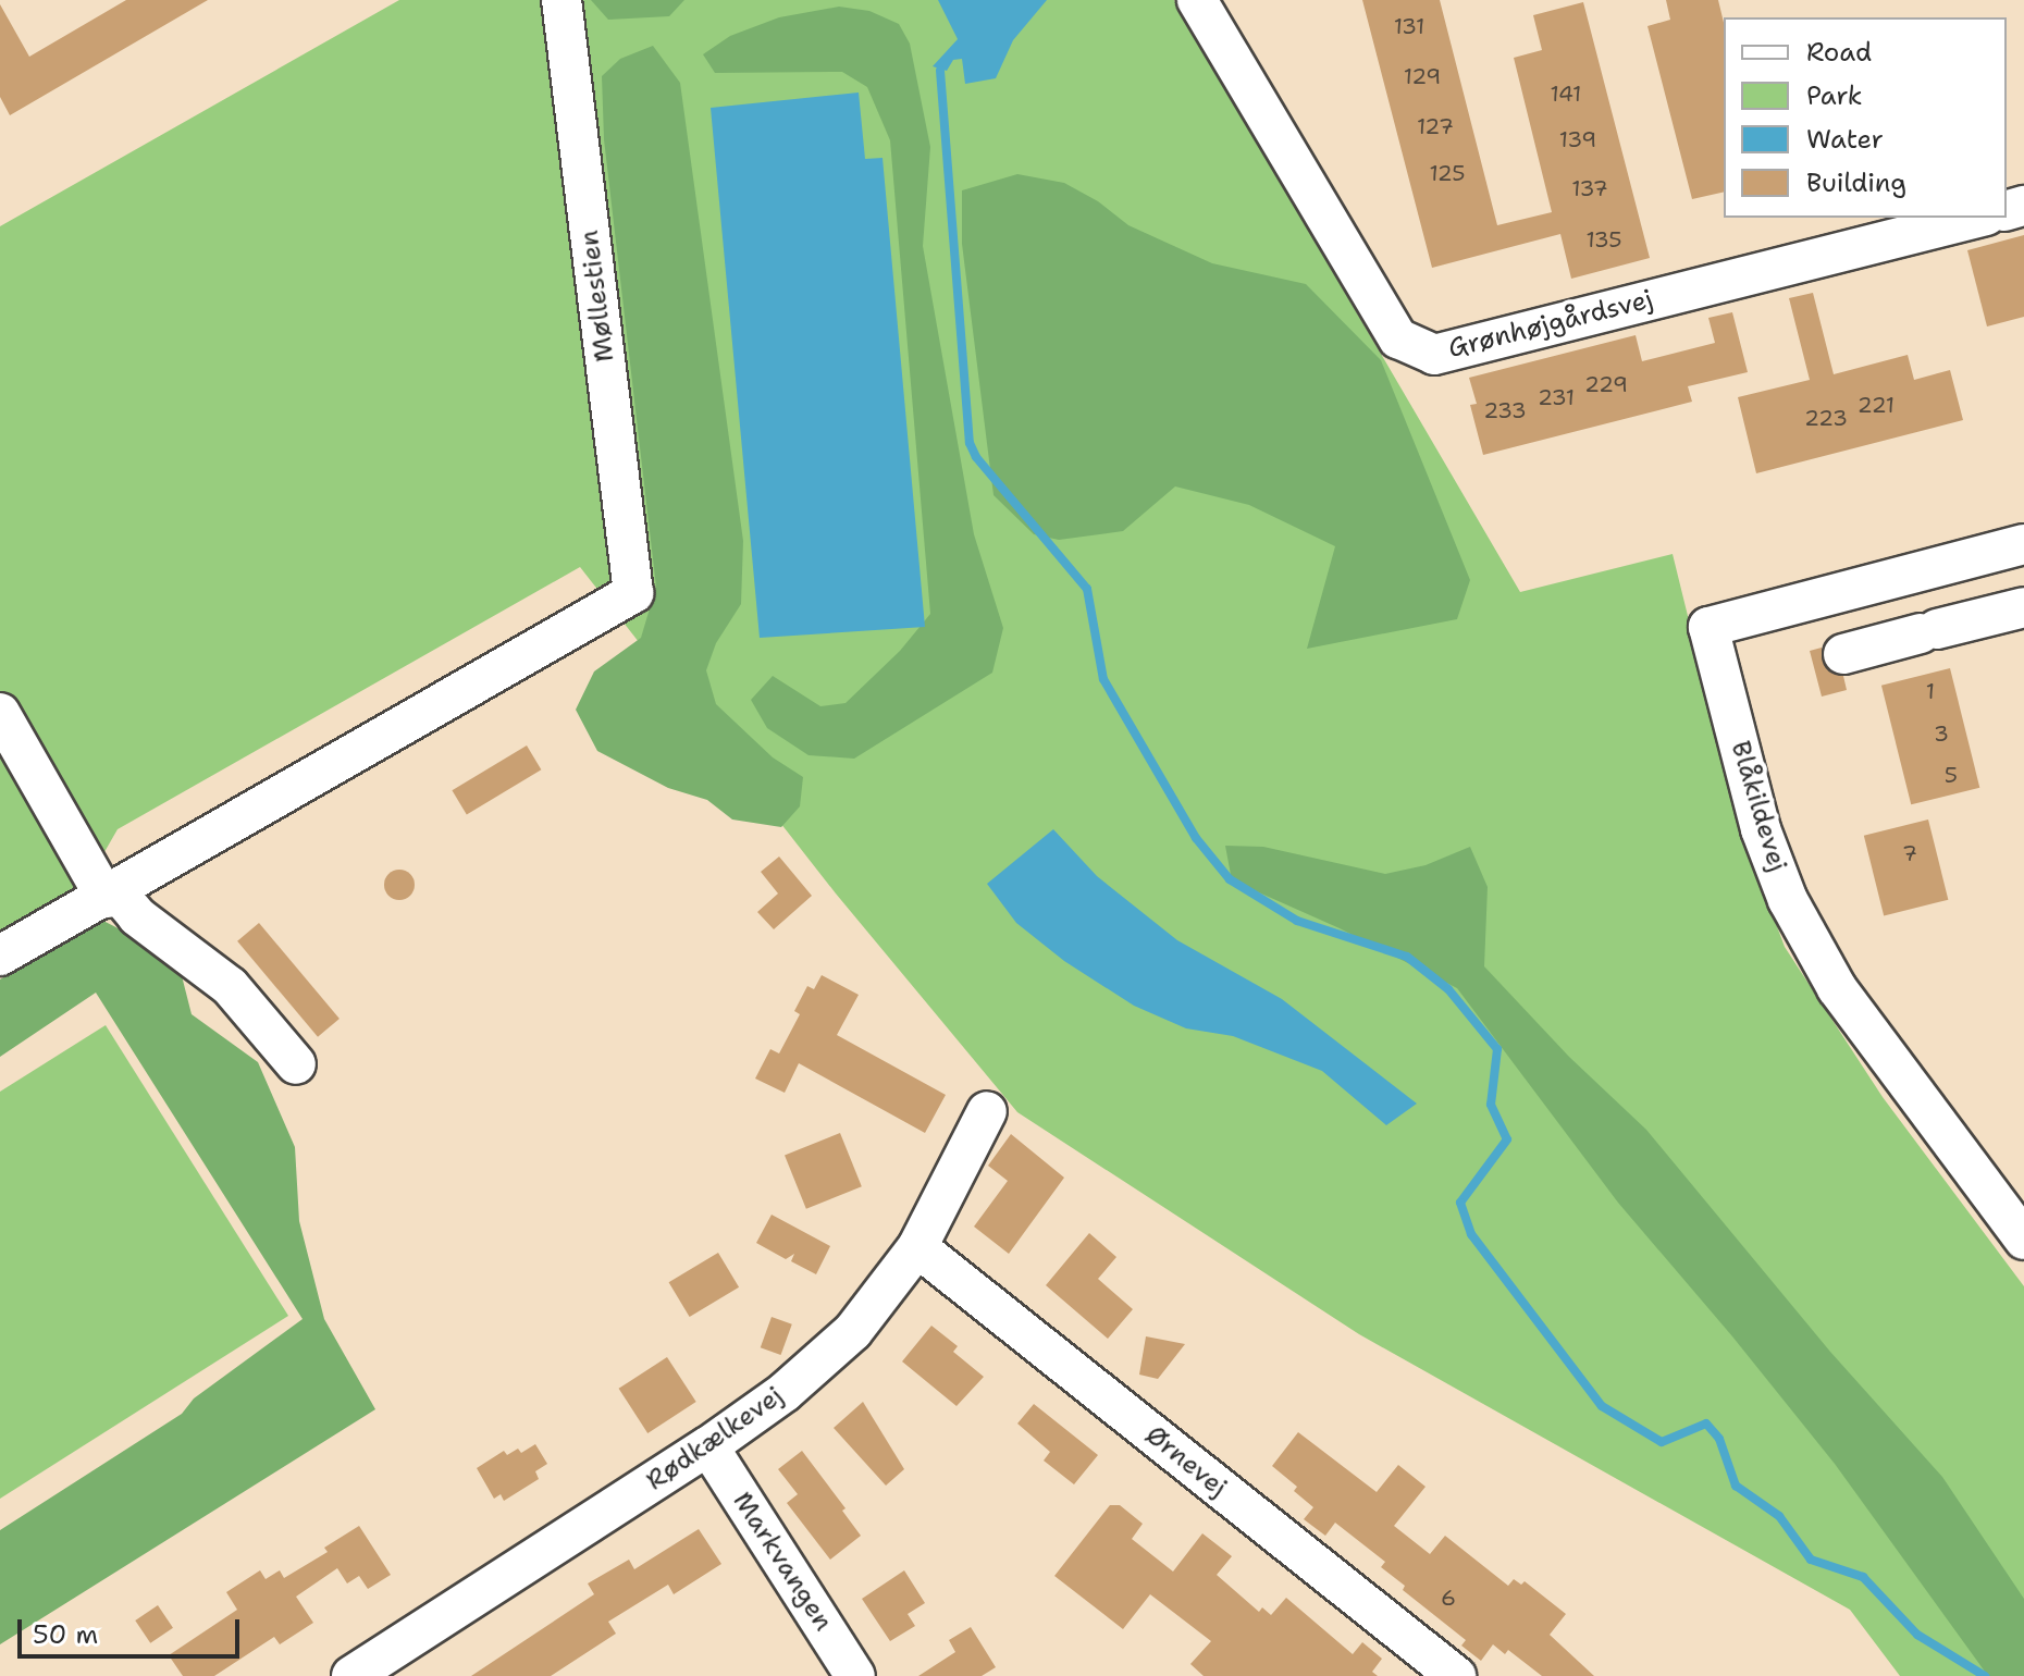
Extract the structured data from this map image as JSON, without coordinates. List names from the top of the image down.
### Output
{
  "streets": {
    "street": [
      "Møllestien",
      "Grønhøjgårdsvej",
      "Blåkildevej",
      "Rødkælkevej",
      "Ørnevej",
      "Markvangen"
    ]
  },
  "crossings": [
    ["Rødkælkevej", "Ørnevej"],
    ["Rødkælkevej", "Markvangen"]
  ],
  "house_numbers": [
    "131",
    "129",
    "141",
    "127",
    "139",
    "125",
    "137",
    "135",
    "229",
    "231",
    "221",
    "233",
    "223",
    "1",
    "3",
    "5",
    "7",
    "6"
  ],
  "legend": [
    "Road",
    "Park",
    "Water",
    "Building"
  ],
  "scale_bar": "50 m"
}
